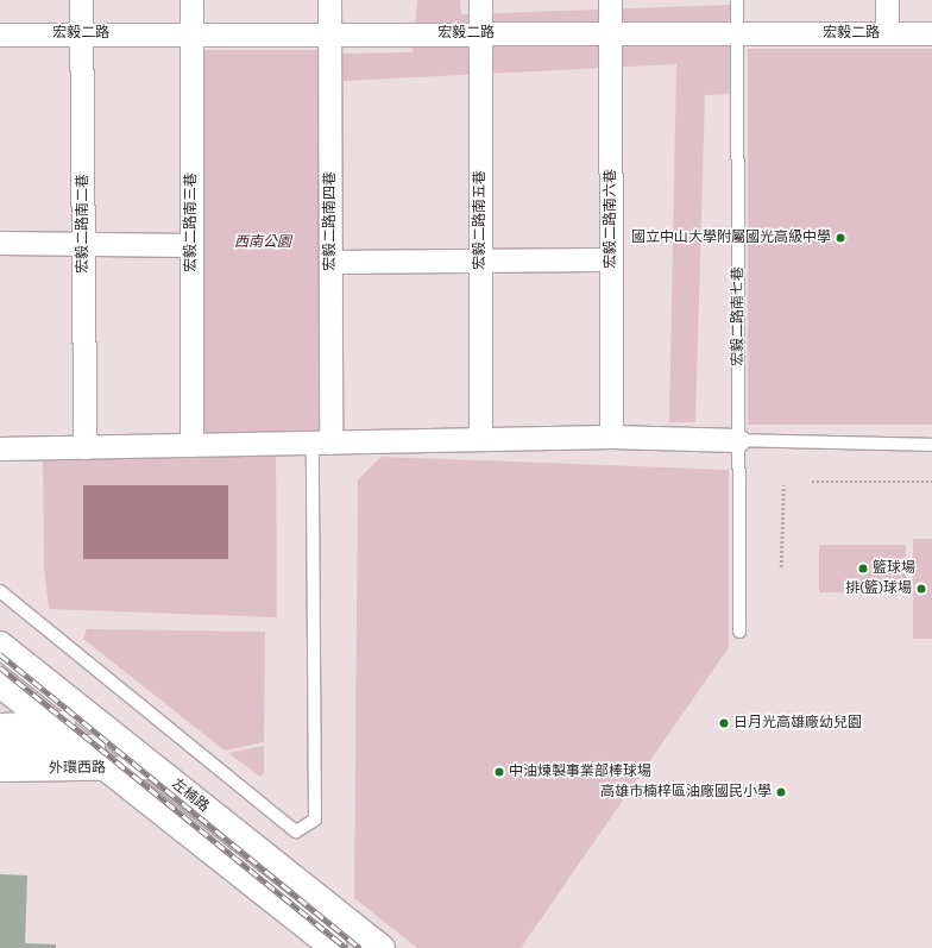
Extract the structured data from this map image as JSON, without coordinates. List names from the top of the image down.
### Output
{
  "streets": {
    "street": [
      "宏毅二路",
      "宏毅二路南六巷",
      "宏毅二路南五巷",
      "宏毅二路南四巷",
      "宏毅二路南三巷",
      "宏毅二路南二巷",
      "外環西路",
      "左楠路"
    ],
    "lane": ["宏毅二路南七巷"]
  },
  "crossings": [
    ["宏毅二路", "宏毅二路南六巷"],
    ["宏毅二路", "宏毅二路南五巷"],
    ["宏毅二路", "宏毅二路南四巷"],
    ["宏毅二路", "宏毅二路南三巷"],
    ["宏毅二路", "宏毅二路南二巷"],
    ["宏毅二路", "宏毅二路南七巷"],
    ["外環西路", "左楠路"]
  ],
  "parks": ["西南公園"],
  "places": [
    "國立中山大學附屬國光高級中學",
    "籃球場",
    "排(籃)球場",
    "日月光高雄廠幼兒園",
    "中油煉製事業部棒球場",
    "高雄市楠梓區油廠國民小學"
  ]
}
